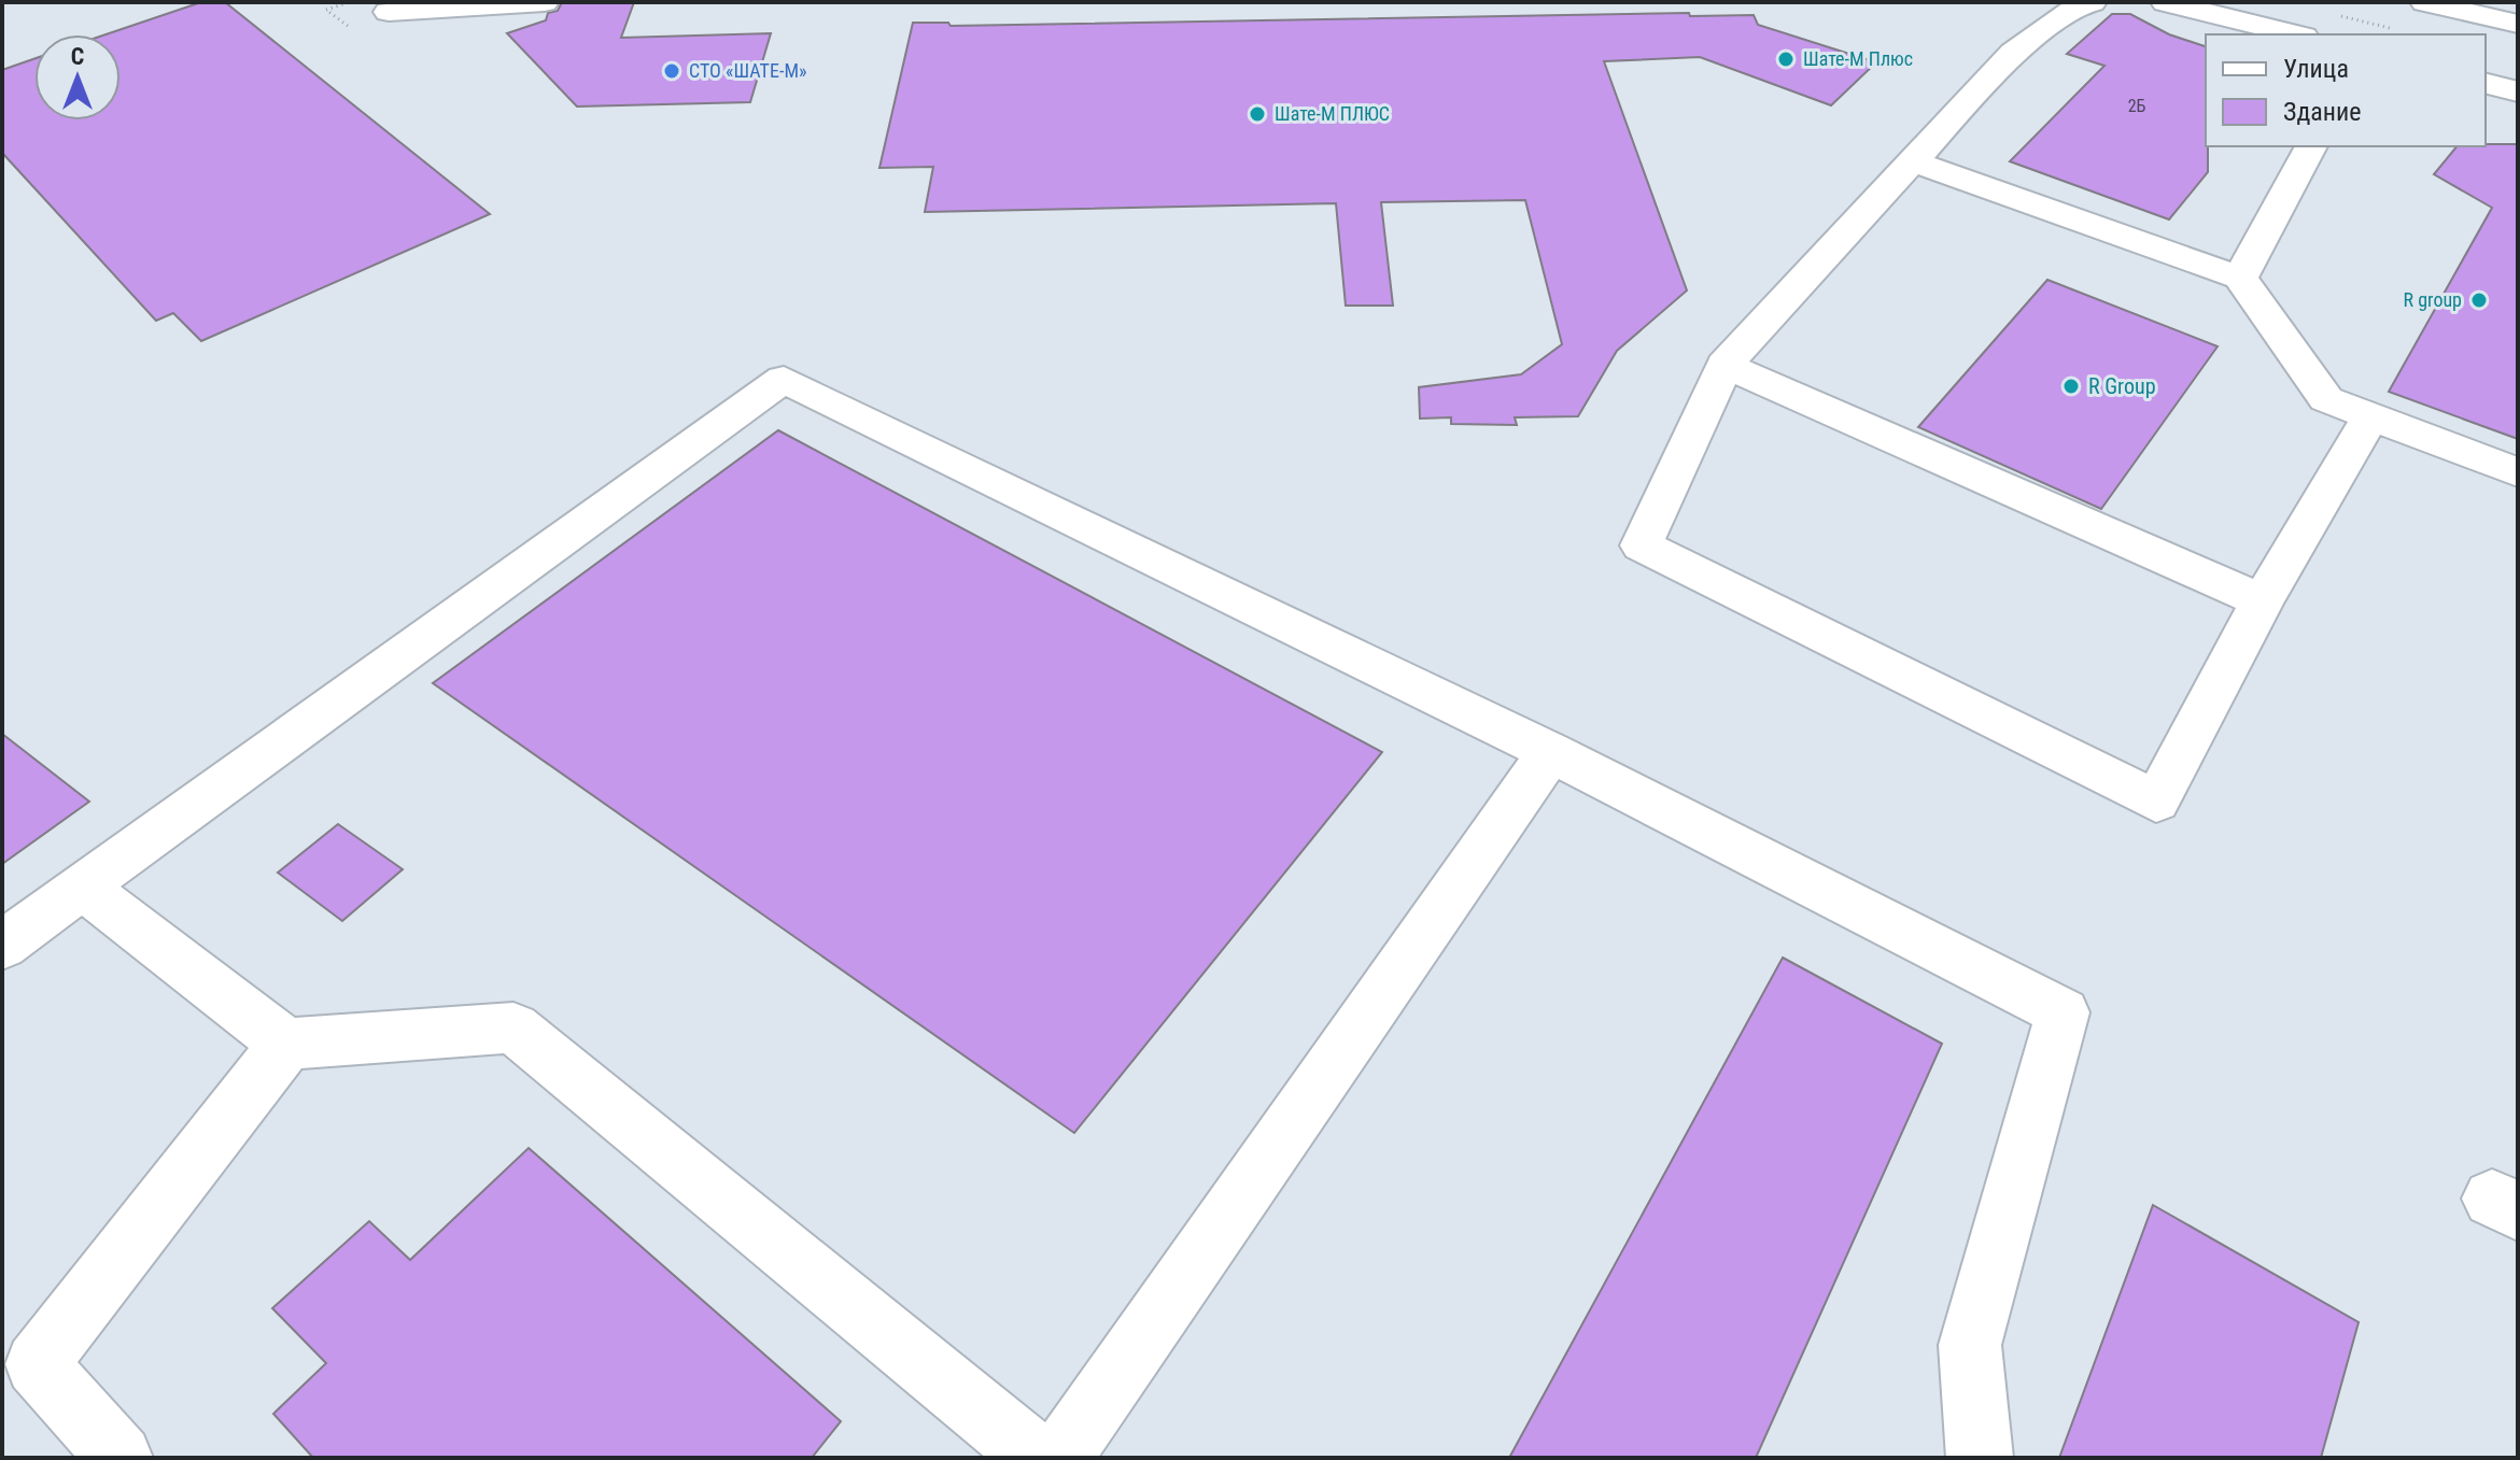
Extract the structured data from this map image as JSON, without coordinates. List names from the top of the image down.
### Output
{
  "places": [
    "Шате-М Плюс",
    "СТО «ШАТЕ-М»",
    "Шате-М ПЛЮС",
    "R group",
    "R Group"
  ],
  "house_numbers": ["2Б"],
  "legend": ["Улица", "Здание"],
  "north": "top"
}
